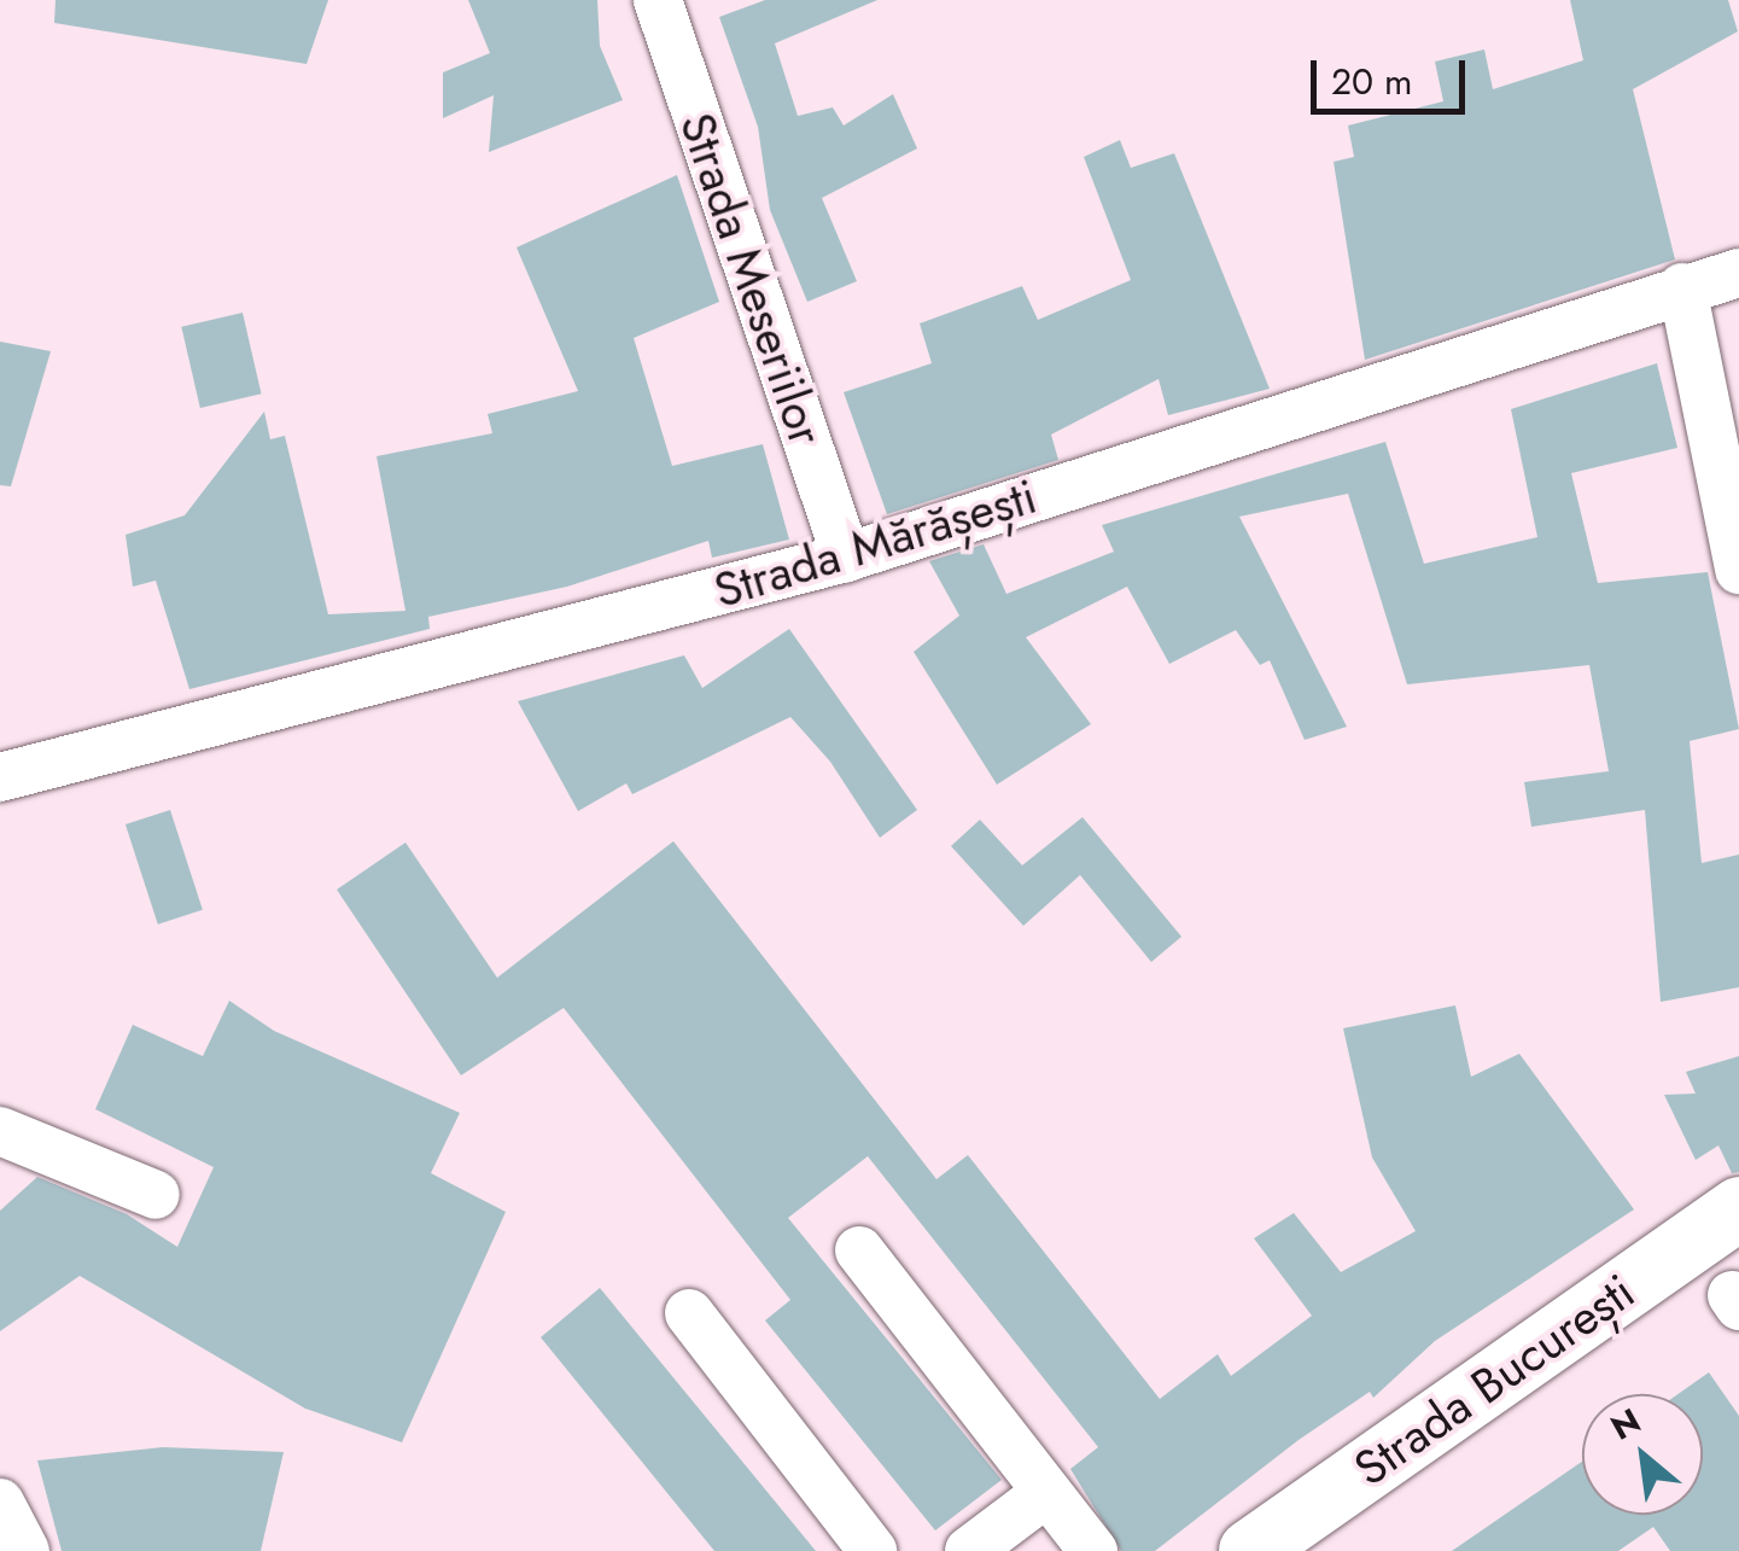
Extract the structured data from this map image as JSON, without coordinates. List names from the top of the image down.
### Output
{
  "streets": {
    "main road": ["Strada București"],
    "street": ["Strada Meseriilor", "Strada Mărășești"]
  },
  "crossings": [
    ["Strada Meseriilor", "Strada Mărășești"]
  ],
  "scale_bar": "20 m",
  "north": "top left"
}
